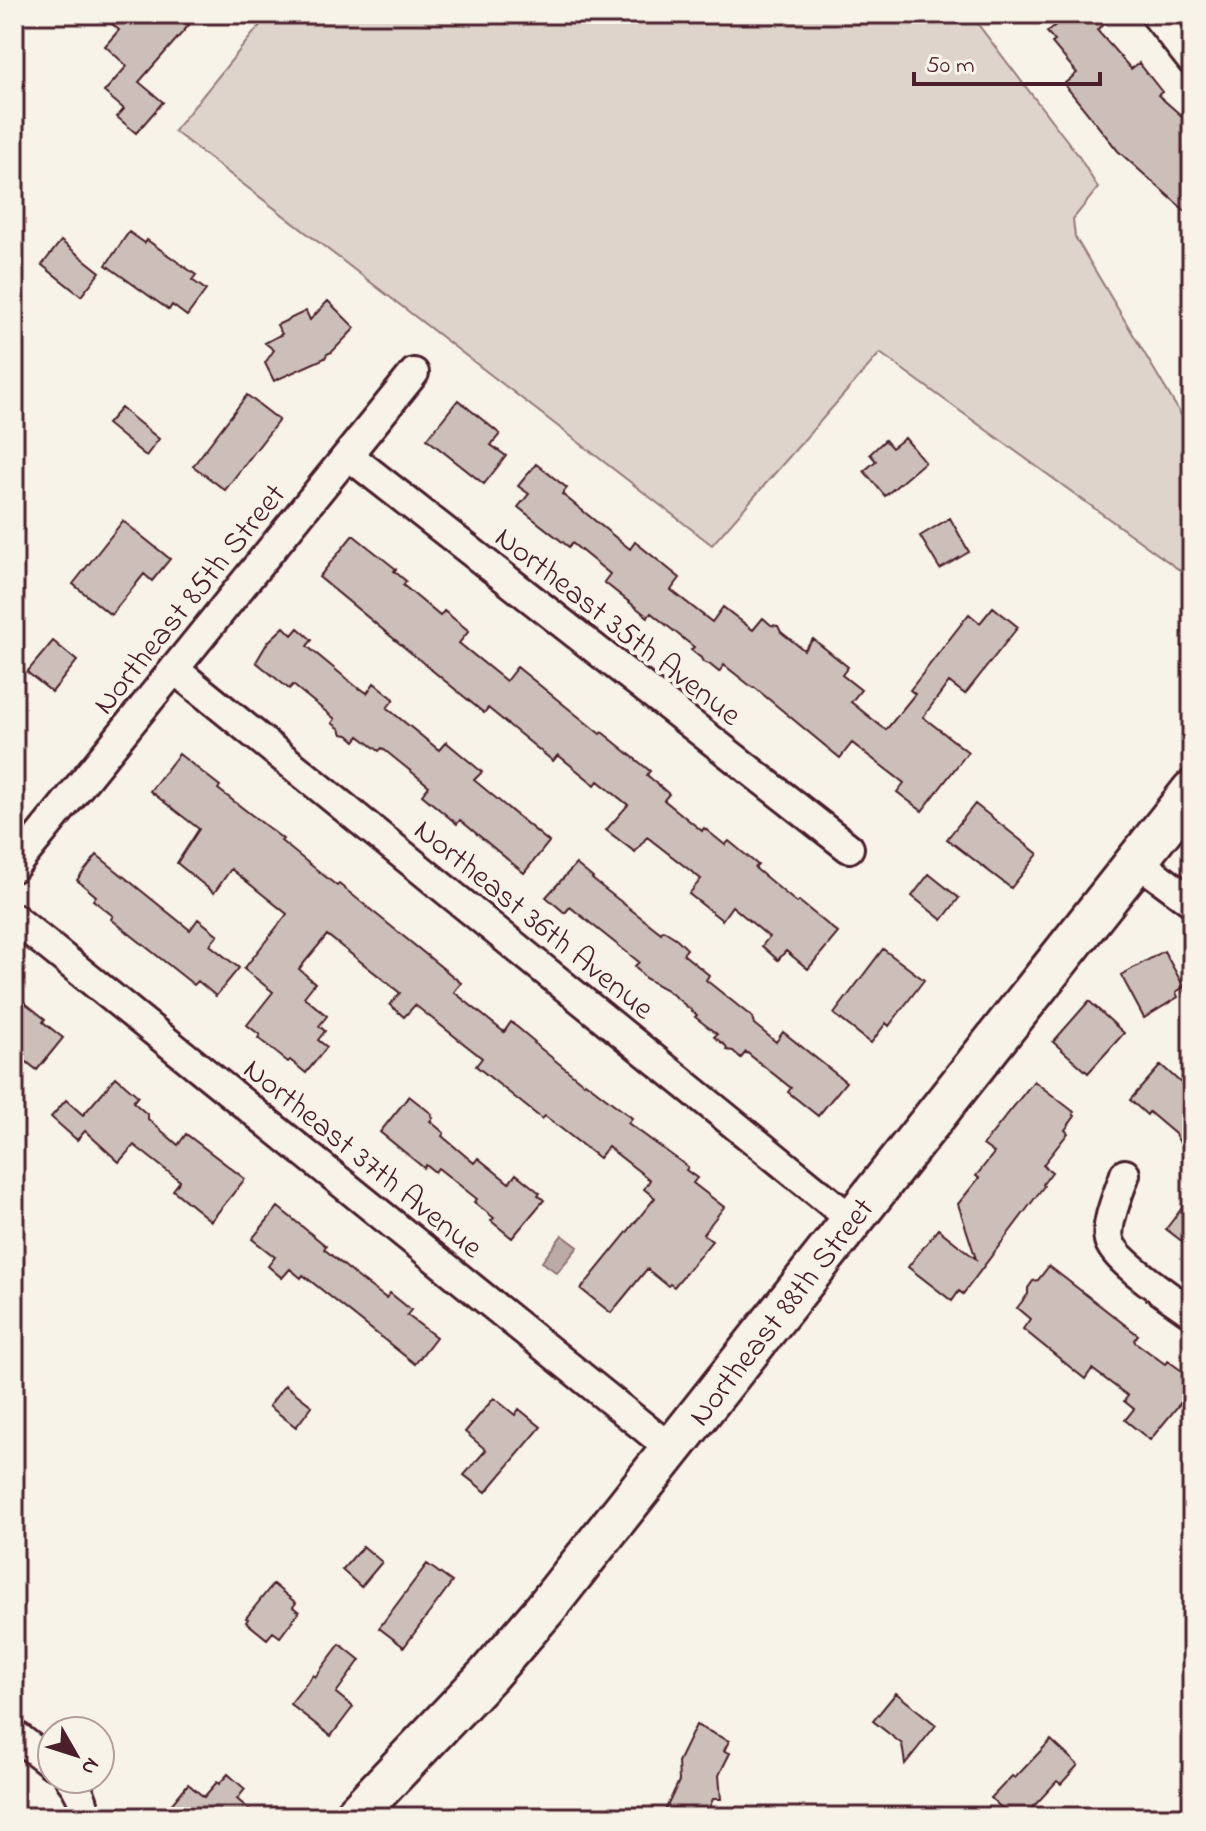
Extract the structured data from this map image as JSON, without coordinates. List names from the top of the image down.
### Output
{
  "streets": {
    "street": [
      "Northeast 85th Street",
      "Northeast 35th Avenue",
      "Northeast 36th Avenue",
      "Northeast 37th Avenue",
      "Northeast 88th Street"
    ]
  },
  "crossings": [
    ["Northeast 85th Street", "Northeast 35th Avenue"],
    ["Northeast 85th Street", "Northeast 36th Avenue"],
    ["Northeast 36th Avenue", "Northeast 88th Street"],
    ["Northeast 37th Avenue", "Northeast 88th Street"]
  ],
  "scale_bar": "50 m",
  "north": "bottom right"
}
